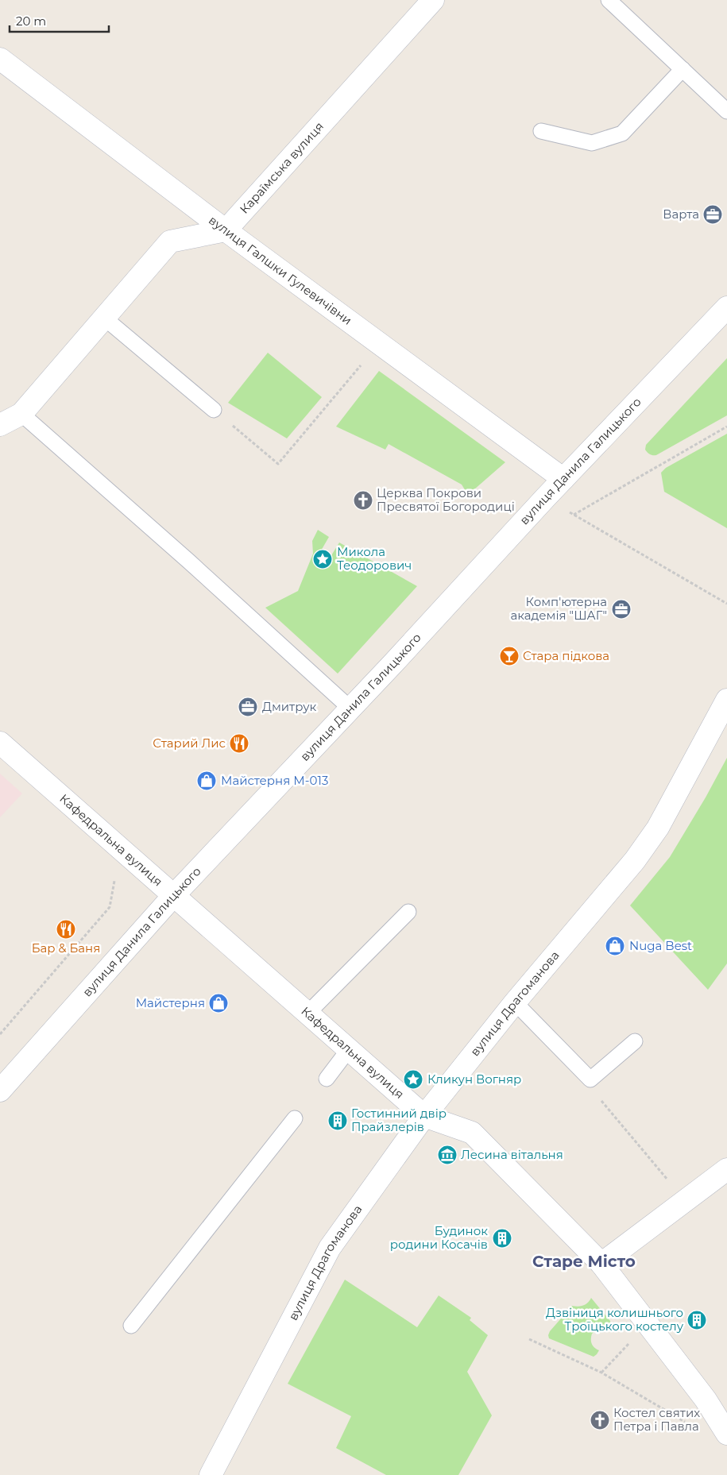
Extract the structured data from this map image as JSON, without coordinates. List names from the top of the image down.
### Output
{
  "streets": {
    "street": [
      "Караїмська вулиця",
      "вулиця Галшки Гулевичівни",
      "вулиця Данила Галицького",
      "Кафедральна вулиця",
      "вулиця Драгоманова"
    ]
  },
  "crossings": [
    ["Караїмська вулиця", "вулиця Галшки Гулевичівни"],
    ["вулиця Галшки Гулевичівни", "вулиця Данила Галицького"],
    ["вулиця Данила Галицького", "Кафедральна вулиця"],
    ["Кафедральна вулиця", "вулиця Драгоманова"]
  ],
  "districts": ["Старе Місто"],
  "places": {
    "office": ["Варта", "Комп'ютерна академія \"ШАГ\"", "Дмитрук"],
    "church": ["Церква Покрови Пресвятої Богородиці", "Костел святих Петра і Павла"],
    "place": ["Микола Теодорович", "Кликун Вогняр"],
    "bar": ["Стара підкова"],
    "restaurant": ["Старий Лис", "Бар & Баня"],
    "shop": ["Майстерня М-013", "Nuga Best", "Майстерня"],
    "building": ["Гостинний двір Прайзлерів", "Будинок родини Косачів", "Дзвіниця колишнього Троїцького костелу"],
    "museum": ["Лесина вітальня"]
  },
  "scale_bar": "20 m"
}
